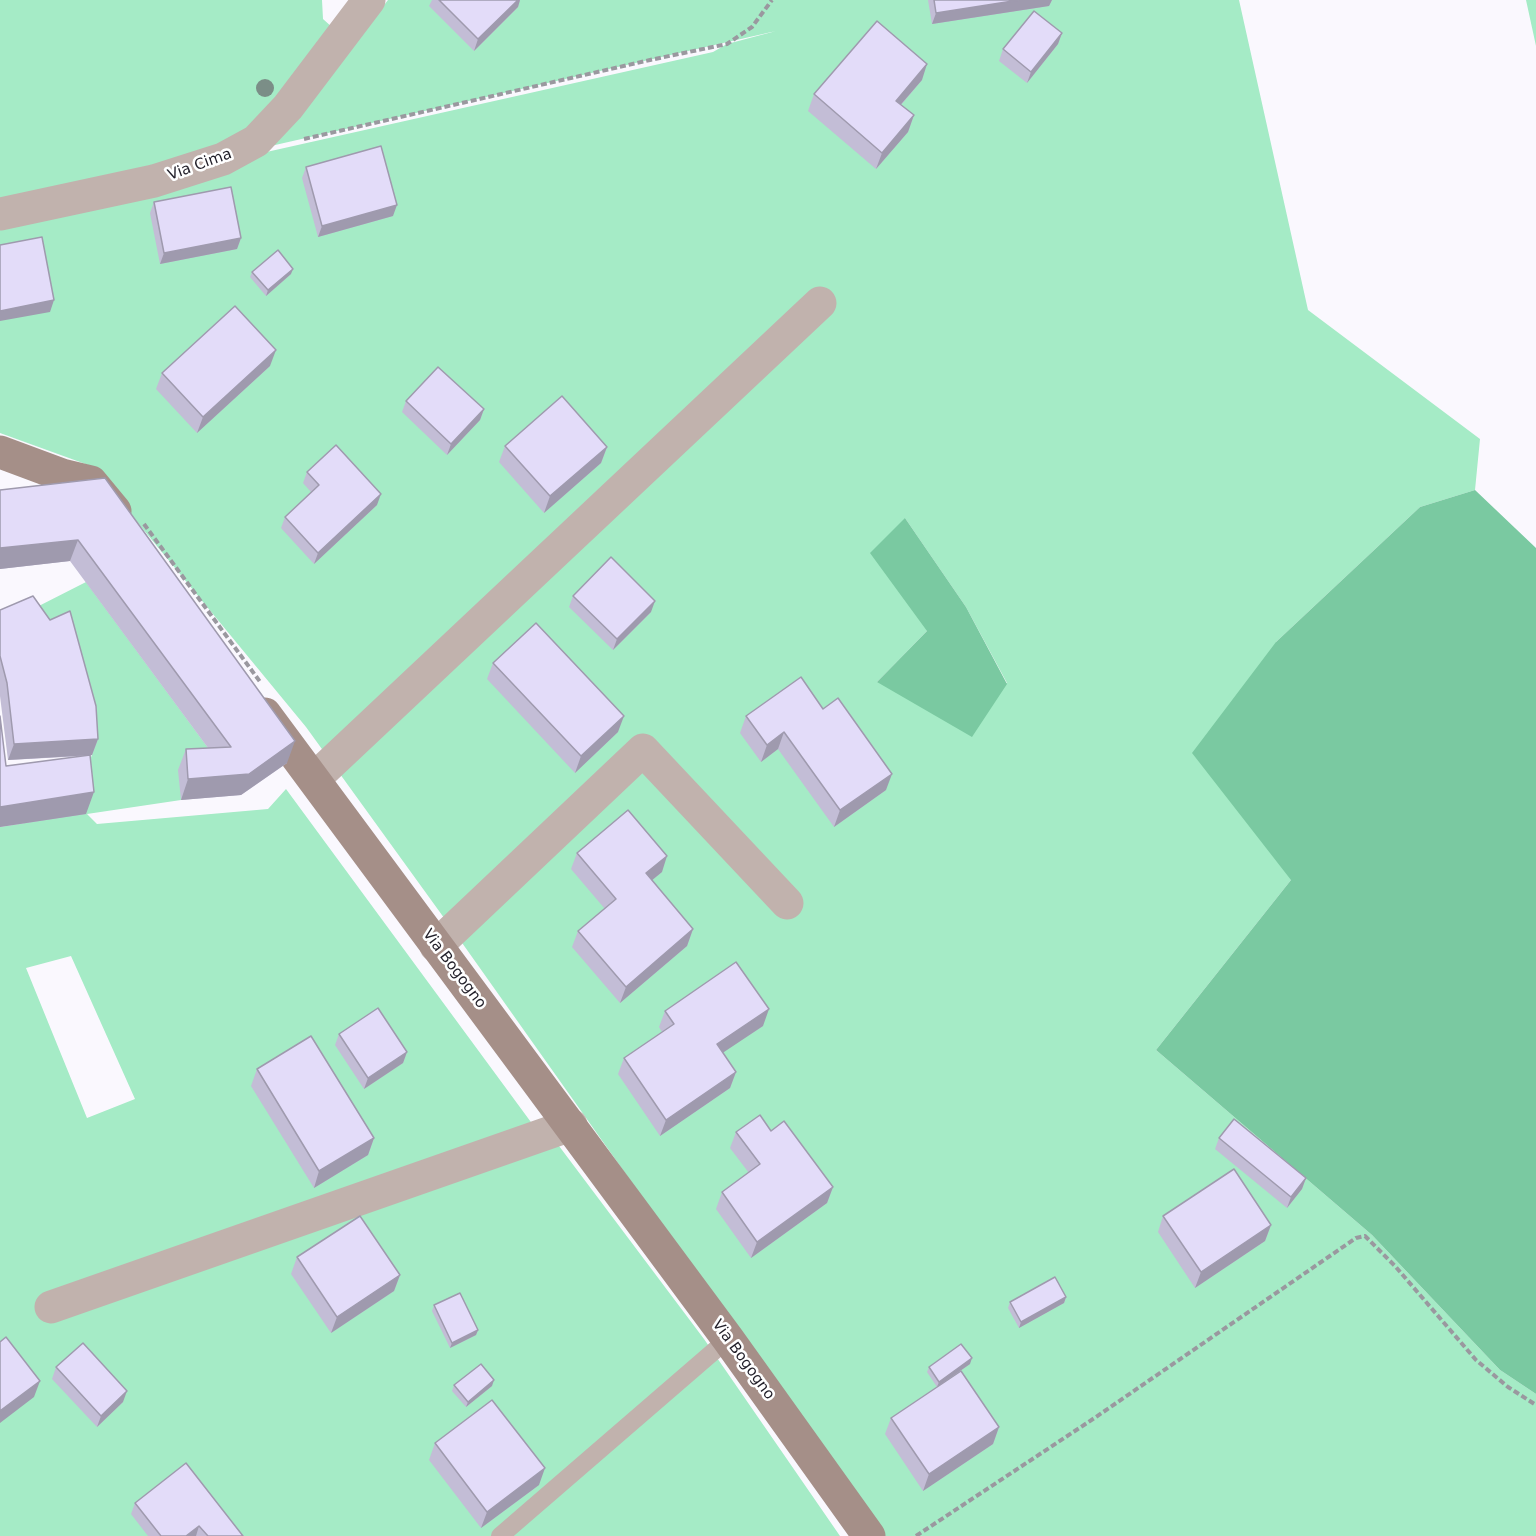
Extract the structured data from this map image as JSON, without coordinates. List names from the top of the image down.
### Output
{
  "streets": {
    "main road": ["Via Bogogno"],
    "street": ["Via Cima"]
  }
}
